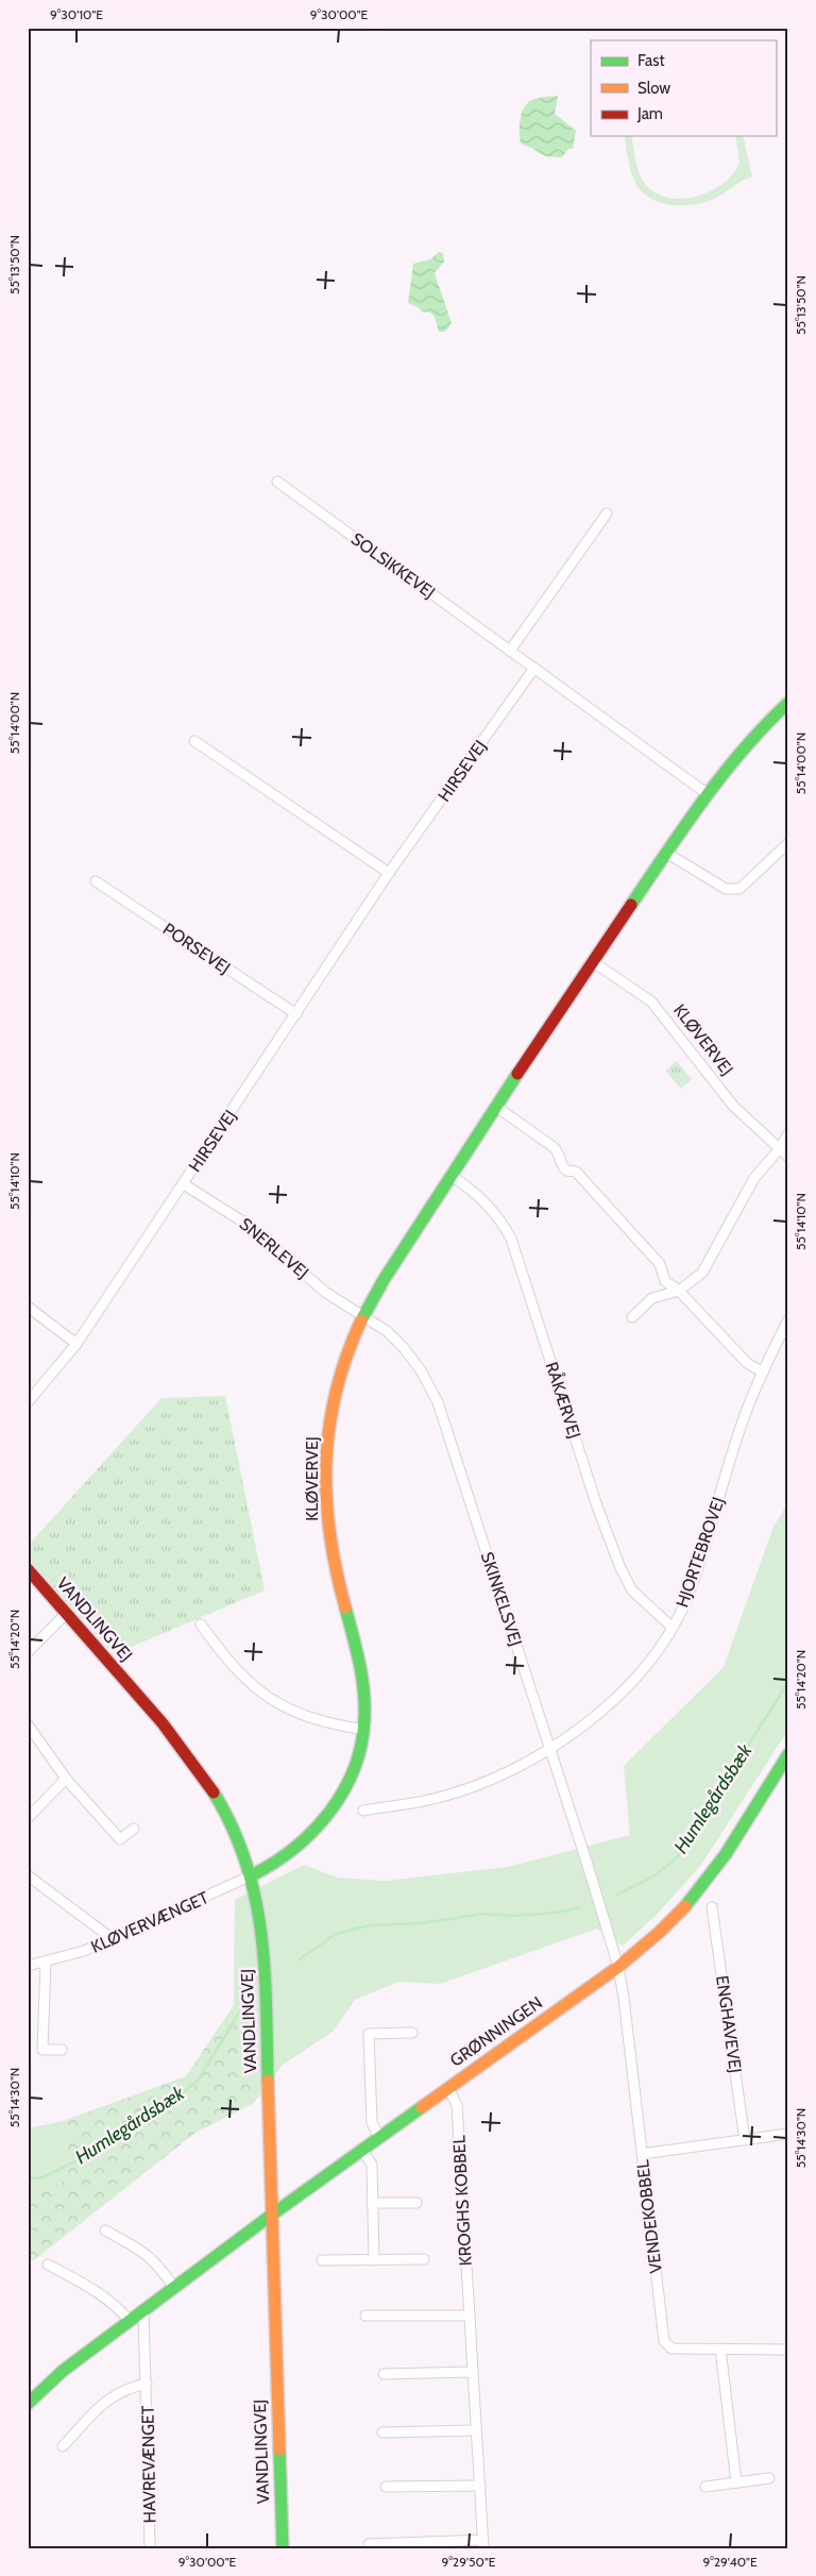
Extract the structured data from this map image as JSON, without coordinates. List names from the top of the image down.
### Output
{
  "streets": {
    "street": [
      "SOLSIKKEVEJ",
      "HIRSEVEJ",
      "PORSEVEJ",
      "KLØVERVEJ",
      "SNERLEVEJ",
      "RÅKÆRVEJ",
      "HJORTEBROVEJ",
      "SKINKELSVEJ",
      "VANDLINGVEJ",
      "KLØVERVÆNGET",
      "ENGHAVEVEJ",
      "GRØNNINGEN",
      "KROGHS KOBBEL",
      "VENDEKOBBEL",
      "HAVREVÆNGET"
    ]
  },
  "crossings": [
    ["SOLSIKKEVEJ", "HIRSEVEJ"],
    ["SOLSIKKEVEJ", "KLØVERVEJ"],
    ["HIRSEVEJ", "PORSEVEJ"],
    ["HIRSEVEJ", "SNERLEVEJ"],
    ["KLØVERVEJ", "SNERLEVEJ"],
    ["KLØVERVEJ", "RÅKÆRVEJ"],
    ["KLØVERVEJ", "SKINKELSVEJ"],
    ["KLØVERVEJ", "VANDLINGVEJ"],
    ["KLØVERVEJ", "KLØVERVÆNGET"],
    ["SNERLEVEJ", "SKINKELSVEJ"],
    ["RÅKÆRVEJ", "HJORTEBROVEJ"],
    ["HJORTEBROVEJ", "SKINKELSVEJ"],
    ["SKINKELSVEJ", "GRØNNINGEN"],
    ["SKINKELSVEJ", "VENDEKOBBEL"],
    ["VANDLINGVEJ", "KLØVERVÆNGET"],
    ["VANDLINGVEJ", "GRØNNINGEN"],
    ["GRØNNINGEN", "KROGHS KOBBEL"],
    ["GRØNNINGEN", "VENDEKOBBEL"],
    ["GRØNNINGEN", "HAVREVÆNGET"]
  ],
  "water": ["Humlegårdsbæk"],
  "legend": ["Fast", "Slow", "Jam"],
  "coordinates": [
    "9°30'10\"E",
    "9°30'00\"E",
    "55°13'50\"N",
    "55°14'00\"N",
    "55°14'10\"N",
    "55°14'20\"N",
    "55°14'30\"N",
    "9°29'50\"E",
    "9°29'40\"E"
  ]
}
